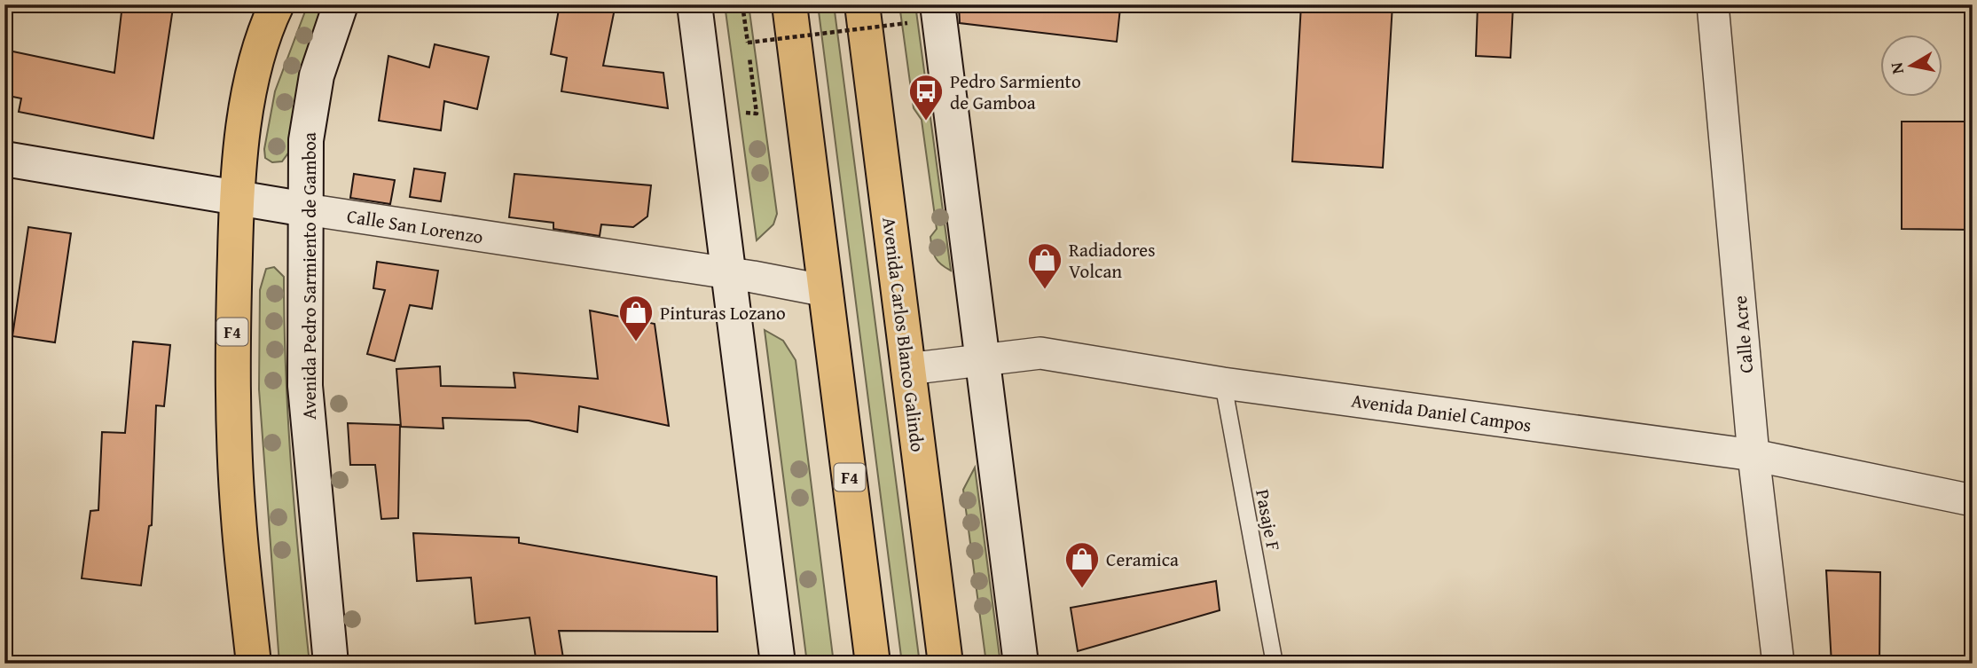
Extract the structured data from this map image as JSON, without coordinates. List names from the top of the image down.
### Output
{
  "streets": {
    "highway": ["F4", "Avenida Carlos Blanco Galindo"],
    "street": [
      "Calle San Lorenzo",
      "Avenida Pedro Sarmiento de Gamboa",
      "Calle Acre",
      "Avenida Daniel Campos"
    ],
    "lane": ["Pasaje F"]
  },
  "crossings": [
    ["Calle San Lorenzo", "Avenida Pedro Sarmiento de Gamboa"],
    ["Calle San Lorenzo", "F4"],
    ["Avenida Carlos Blanco Galindo", "Avenida Daniel Campos"],
    ["Calle Acre", "Avenida Daniel Campos"],
    ["Avenida Daniel Campos", "Pasaje F"]
  ],
  "places": {
    "bus stop": ["Pedro Sarmiento de Gamboa"],
    "shop": ["Radiadores Volcan", "Pinturas Lozano", "Ceramica"]
  },
  "north": "left"
}
